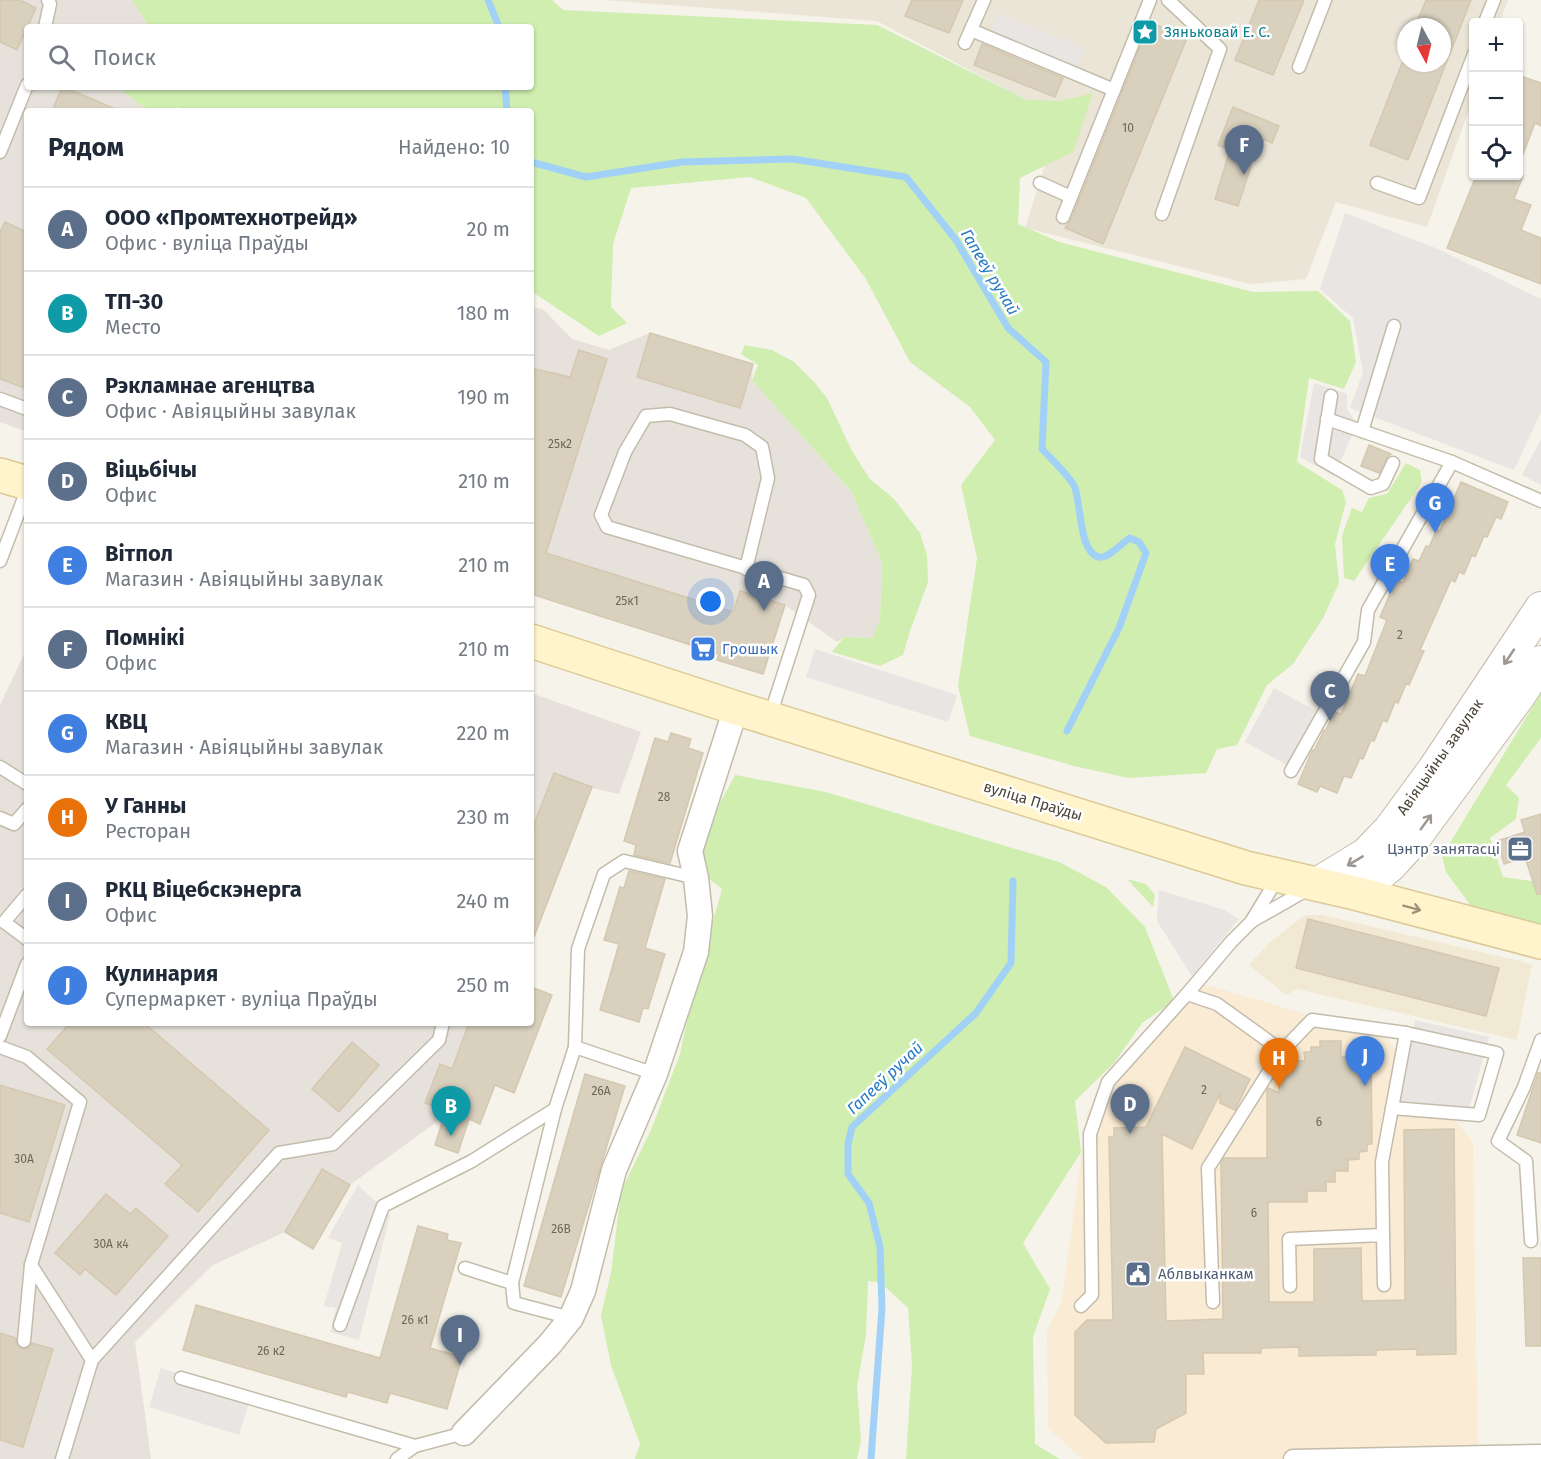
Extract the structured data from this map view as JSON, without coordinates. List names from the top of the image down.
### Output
{
  "streets": {
    "main road": ["вуліца Праўды"],
    "street": ["Авіяцыйны завулак"]
  },
  "crossings": [
    ["Авіяцыйны завулак", "вуліца Праўды"]
  ],
  "water": ["Гапееў ручай"],
  "places": {
    "place": ["Зяньковай Е. С."],
    "supermarket": ["Грошык"],
    "office": ["Цэнтр занятасці"],
    "public building": ["Аблвыканкам"]
  },
  "house_numbers": [
    "10",
    "25к2",
    "25к1",
    "2",
    "28",
    "2",
    "26А",
    "6",
    "30А",
    "6",
    "26В",
    "30А к4",
    "26 к1",
    "26 к2"
  ],
  "north": "bottom",
  "page": {
    "map_buttons": ["+", "−"],
    "search": "Поиск",
    "heading": ["Рядом", "Найдено: 10"],
    "pins": [
      "F",
      "G",
      "E",
      "A",
      "C",
      "J",
      "H",
      "D",
      "B",
      "I"
    ],
    "list": [
      {
        "mark": "A",
        "name": "ООО «Промтехнотрейд»",
        "note": "Офис · вуліца Праўды",
        "value": "20 m"
      },
      {
        "mark": "B",
        "name": "ТП-30",
        "note": "Место",
        "value": "180 m"
      },
      {
        "mark": "C",
        "name": "Рэкламнае агенцтва",
        "note": "Офис · Авіяцыйны завулак",
        "value": "190 m"
      },
      {
        "mark": "D",
        "name": "Віцьбічы",
        "note": "Офис",
        "value": "210 m"
      },
      {
        "mark": "E",
        "name": "Вітпол",
        "note": "Магазин · Авіяцыйны завулак",
        "value": "210 m"
      },
      {
        "mark": "F",
        "name": "Помнікі",
        "note": "Офис",
        "value": "210 m"
      },
      {
        "mark": "G",
        "name": "КВЦ",
        "note": "Магазин · Авіяцыйны завулак",
        "value": "220 m"
      },
      {
        "mark": "H",
        "name": "У Ганны",
        "note": "Ресторан",
        "value": "230 m"
      },
      {
        "mark": "I",
        "name": "РКЦ Віцебскэнерга",
        "note": "Офис",
        "value": "240 m"
      },
      {
        "mark": "J",
        "name": "Кулинария",
        "note": "Супермаркет · вуліца Праўды",
        "value": "250 m"
      }
    ]
  }
}
